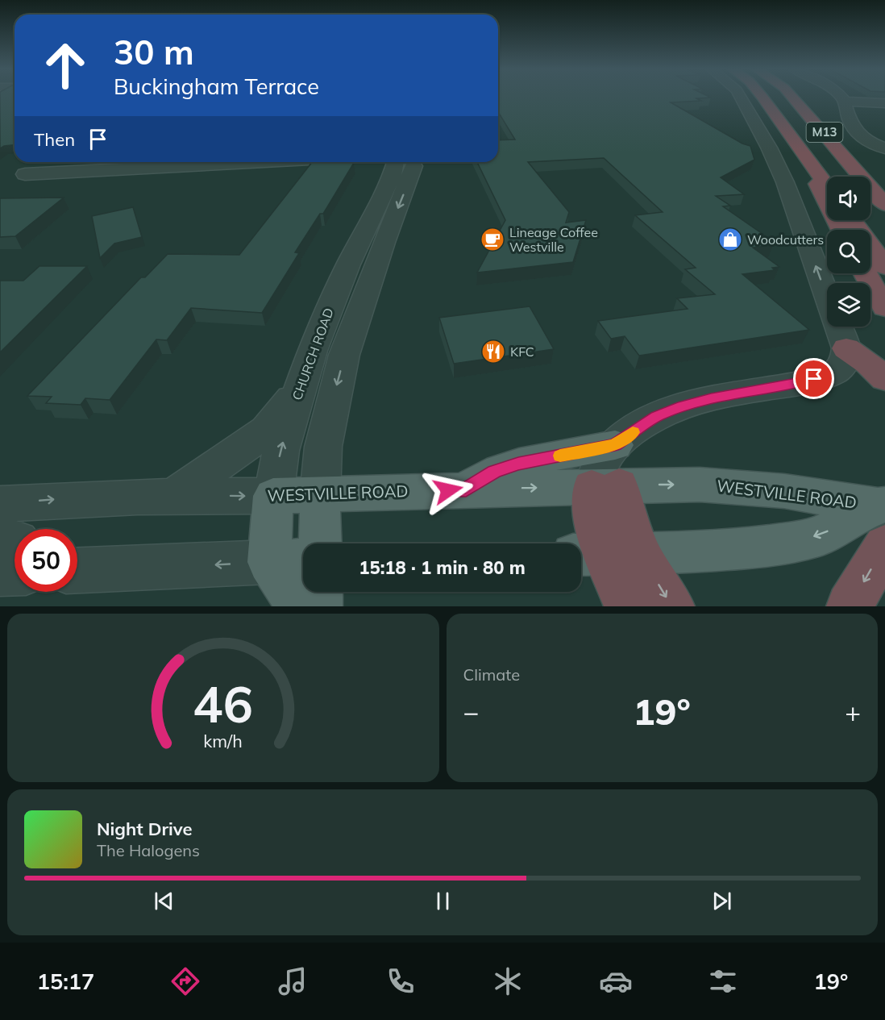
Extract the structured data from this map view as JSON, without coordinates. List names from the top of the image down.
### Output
{
  "streets": {
    "highway": ["M13"],
    "main road": ["CHURCH ROAD", "WESTVILLE ROAD"]
  },
  "crossings": [
    ["CHURCH ROAD", "WESTVILLE ROAD"]
  ],
  "places": {
    "cafe": ["Lineage Coffee Westville"],
    "shop": ["Woodcutters"],
    "restaurant": ["KFC"]
  },
  "page": {
    "turn": ["30 m", "Buckingham Terrace"],
    "then": "Then",
    "limit": "50",
    "trip": "15:18 · 1 min · 80 m",
    "tile": "Climate",
    "heat": ["−", "19°", "+"],
    "song": ["Night Drive", "The Halogens"],
    "tabs": ["15:17", "19°"],
    "gauge": ["46", "km/h"]
  }
}
